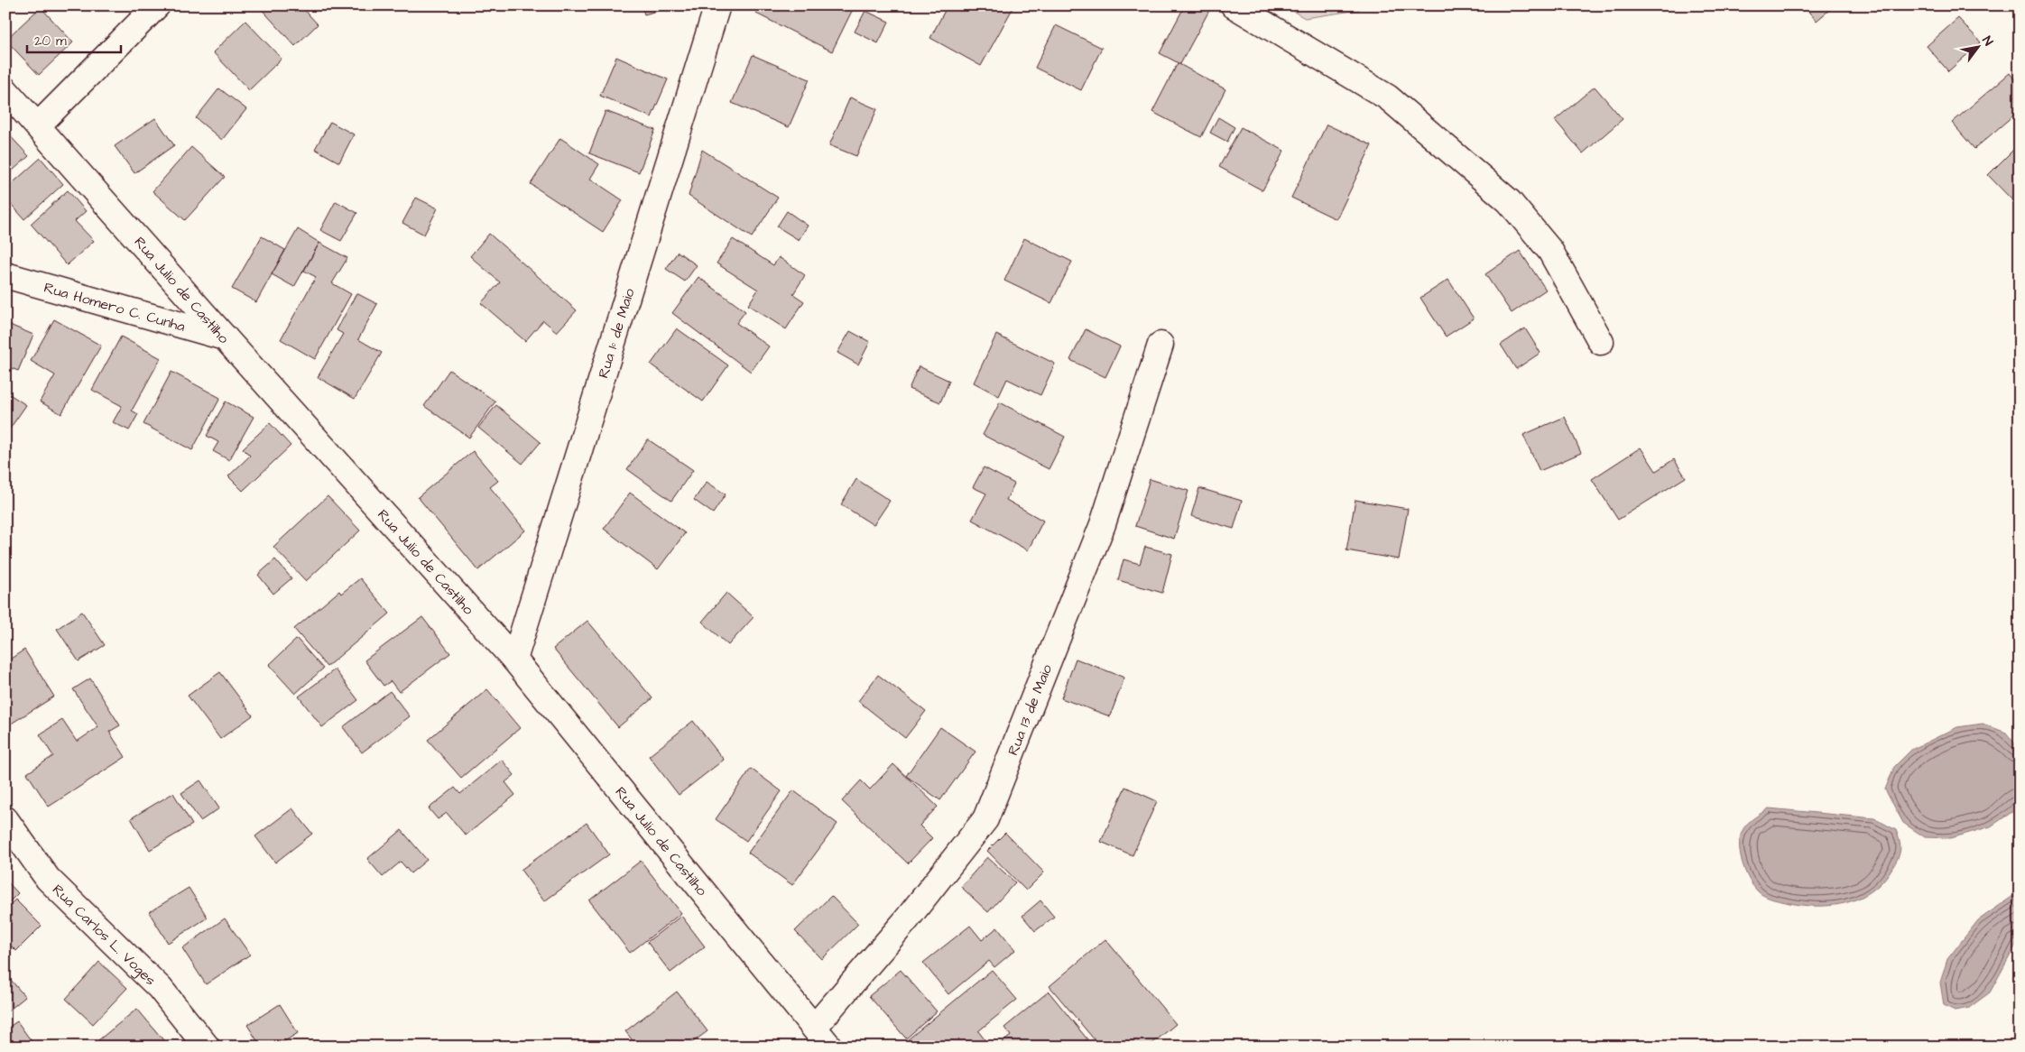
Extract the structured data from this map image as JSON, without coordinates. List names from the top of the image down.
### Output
{
  "streets": {
    "street": [
      "Rua Julio de Castilho",
      "Rua Homero C. Cunha",
      "Rua 1º de Maio",
      "Rua 13 de Maio",
      "Rua Carlos L. Voges"
    ]
  },
  "crossings": [
    ["Rua Julio de Castilho", "Rua Homero C. Cunha"],
    ["Rua Julio de Castilho", "Rua 1º de Maio"],
    ["Rua Julio de Castilho", "Rua 13 de Maio"]
  ],
  "scale_bar": "20 m",
  "north": "top right"
}
